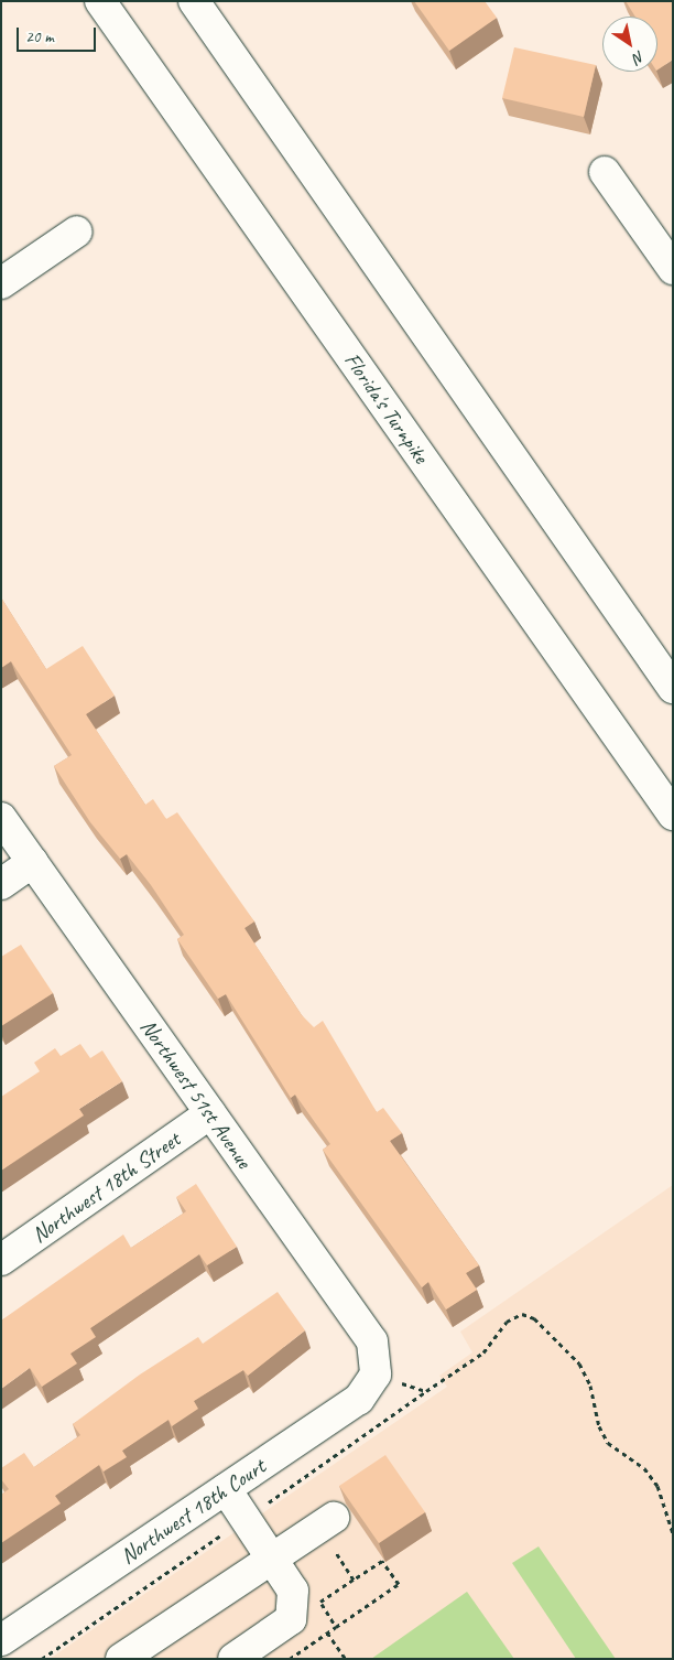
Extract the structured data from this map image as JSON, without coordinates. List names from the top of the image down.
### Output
{
  "streets": {
    "main road": [
      "Florida's Turnpike",
      "Northwest 51st Avenue",
      "Northwest 18th Street",
      "Northwest 18th Court"
    ]
  },
  "crossings": [
    ["Northwest 51st Avenue", "Northwest 18th Street"],
    ["Northwest 51st Avenue", "Northwest 18th Court"]
  ],
  "scale_bar": "20 m",
  "north": "bottom right"
}
